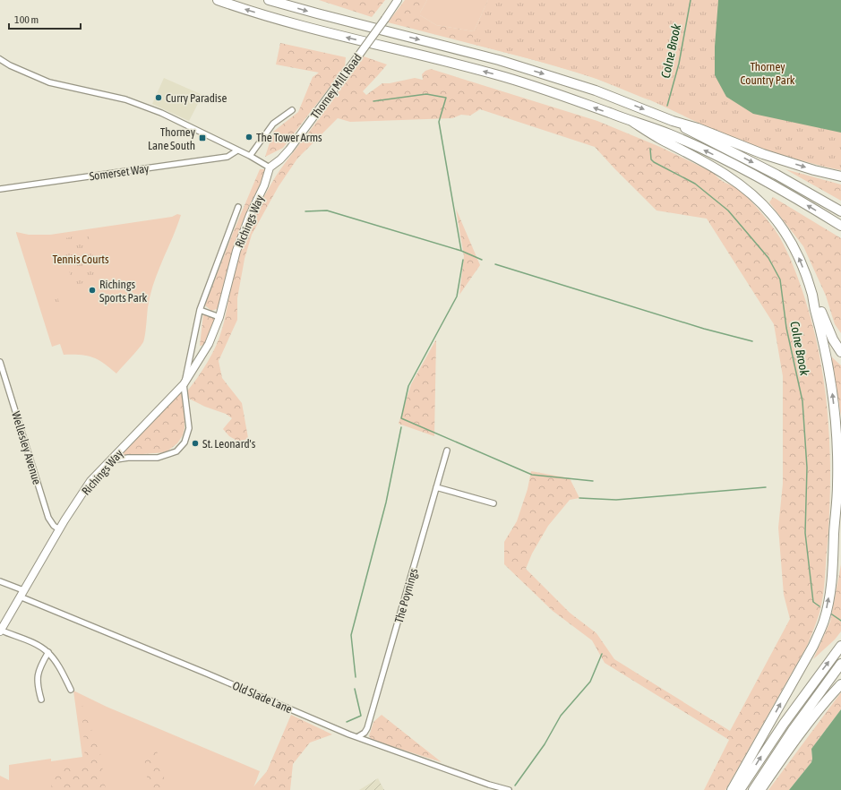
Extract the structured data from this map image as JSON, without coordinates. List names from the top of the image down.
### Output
{
  "streets": {
    "street": [
      "Thorney Mill Road",
      "Somerset Way",
      "Richings Way",
      "Wellesley Avenue",
      "The Poynings",
      "Old Slade Lane"
    ]
  },
  "crossings": [
    ["Thorney Mill Road", "Richings Way"],
    ["Richings Way", "Wellesley Avenue"],
    ["Richings Way", "Old Slade Lane"],
    ["The Poynings", "Old Slade Lane"]
  ],
  "water": ["Colne Brook"],
  "parks": ["Thorney Country Park", "Tennis Courts"],
  "places": {
    "other": [
      "Curry Paradise",
      "The Tower Arms",
      "Richings Sports Park",
      "St. Leonard's"
    ],
    "transit": ["Thorney Lane South"]
  },
  "scale_bar": "100 m"
}
